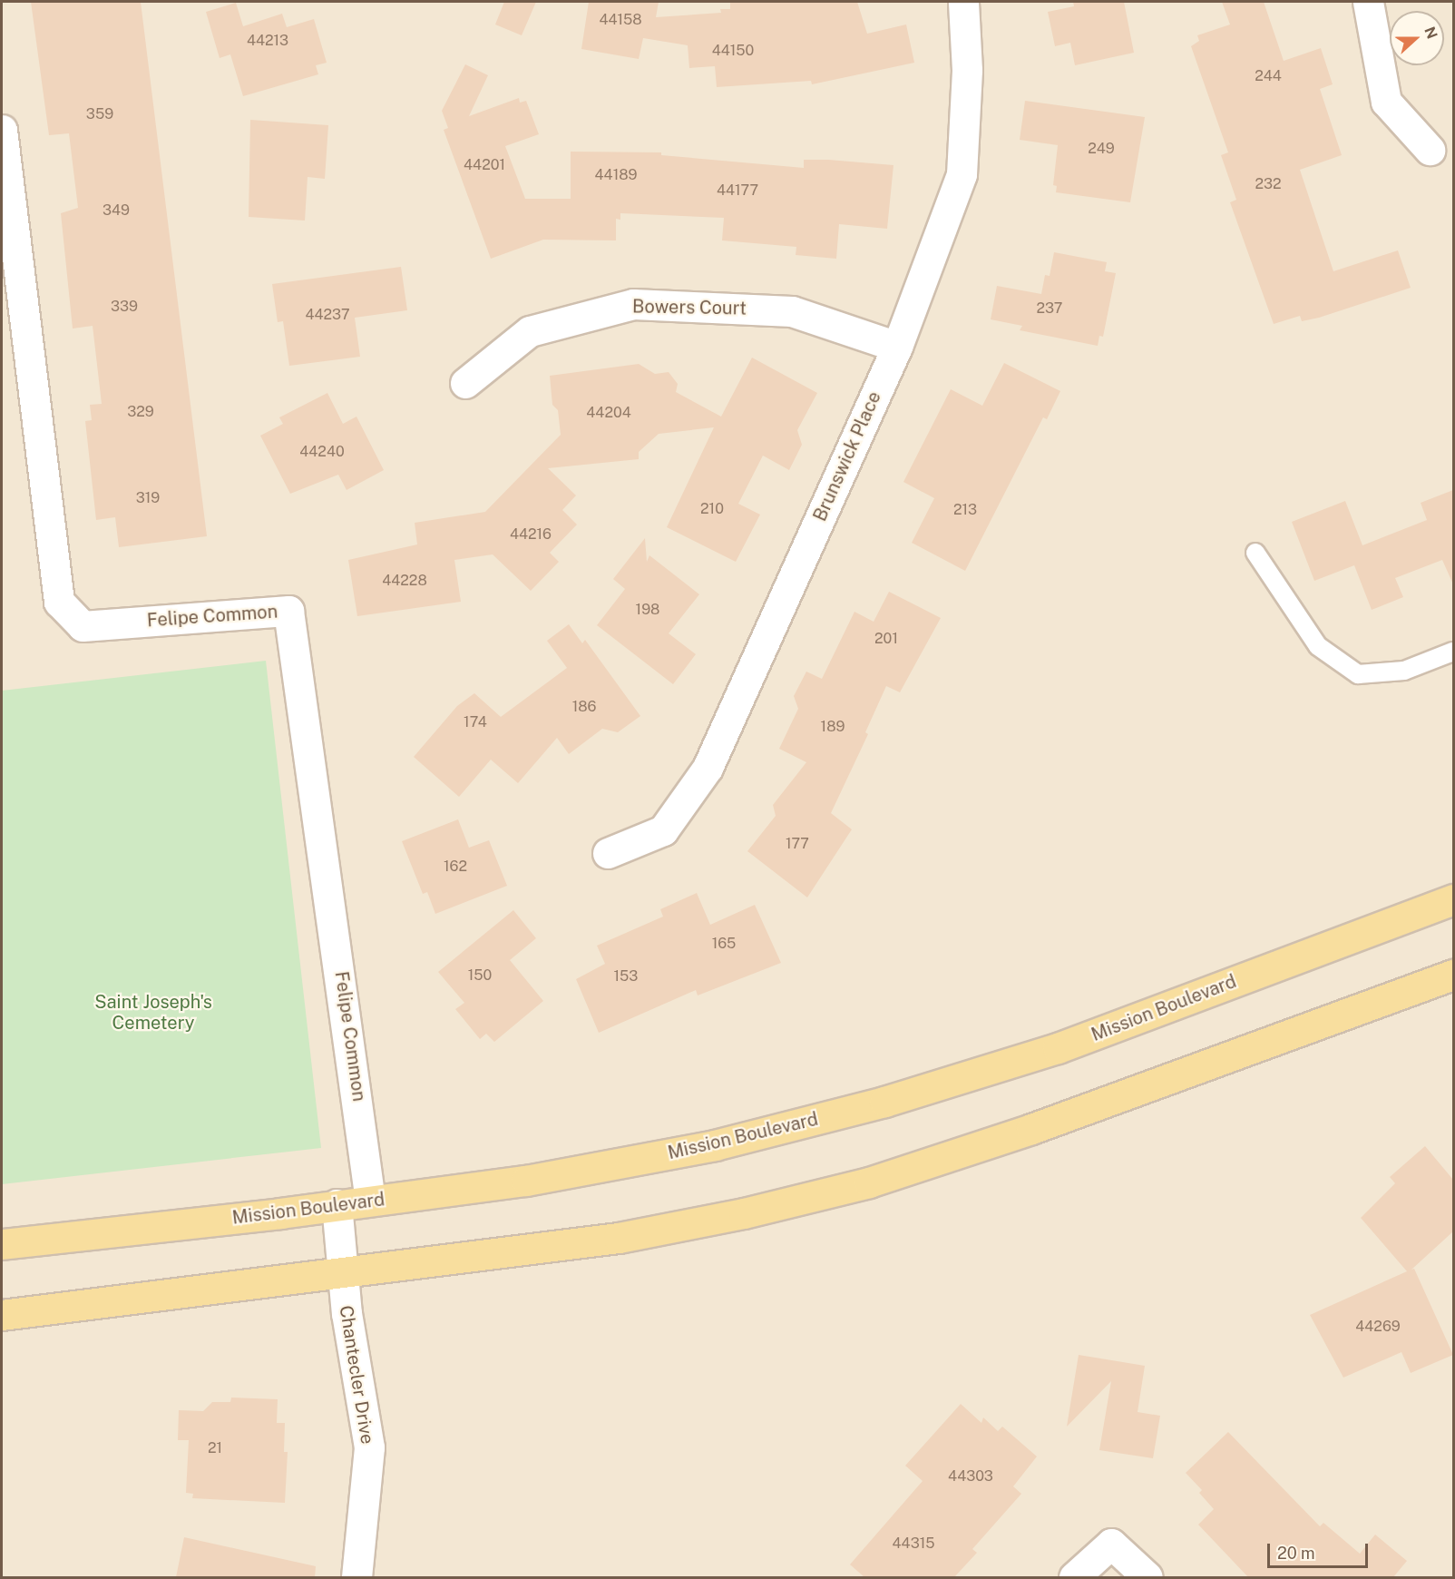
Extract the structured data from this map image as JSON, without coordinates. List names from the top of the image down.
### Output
{
  "streets": {
    "main road": ["Mission Boulevard"],
    "street": [
      "Bowers Court",
      "Brunswick Place",
      "Felipe Common",
      "Chantecler Drive"
    ]
  },
  "crossings": [
    ["Bowers Court", "Brunswick Place"],
    ["Felipe Common", "Mission Boulevard"],
    ["Mission Boulevard", "Chantecler Drive"]
  ],
  "parks": ["Saint Joseph's Cemetery"],
  "house_numbers": [
    "44158",
    "44213",
    "44150",
    "244",
    "359",
    "249",
    "44201",
    "44189",
    "232",
    "44177",
    "349",
    "339",
    "237",
    "44237",
    "329",
    "44204",
    "44240",
    "319",
    "210",
    "213",
    "44216",
    "44228",
    "198",
    "201",
    "186",
    "174",
    "189",
    "177",
    "162",
    "165",
    "150",
    "153",
    "44269",
    "21",
    "44303",
    "44315"
  ],
  "scale_bar": "20 m",
  "north": "right"
}
